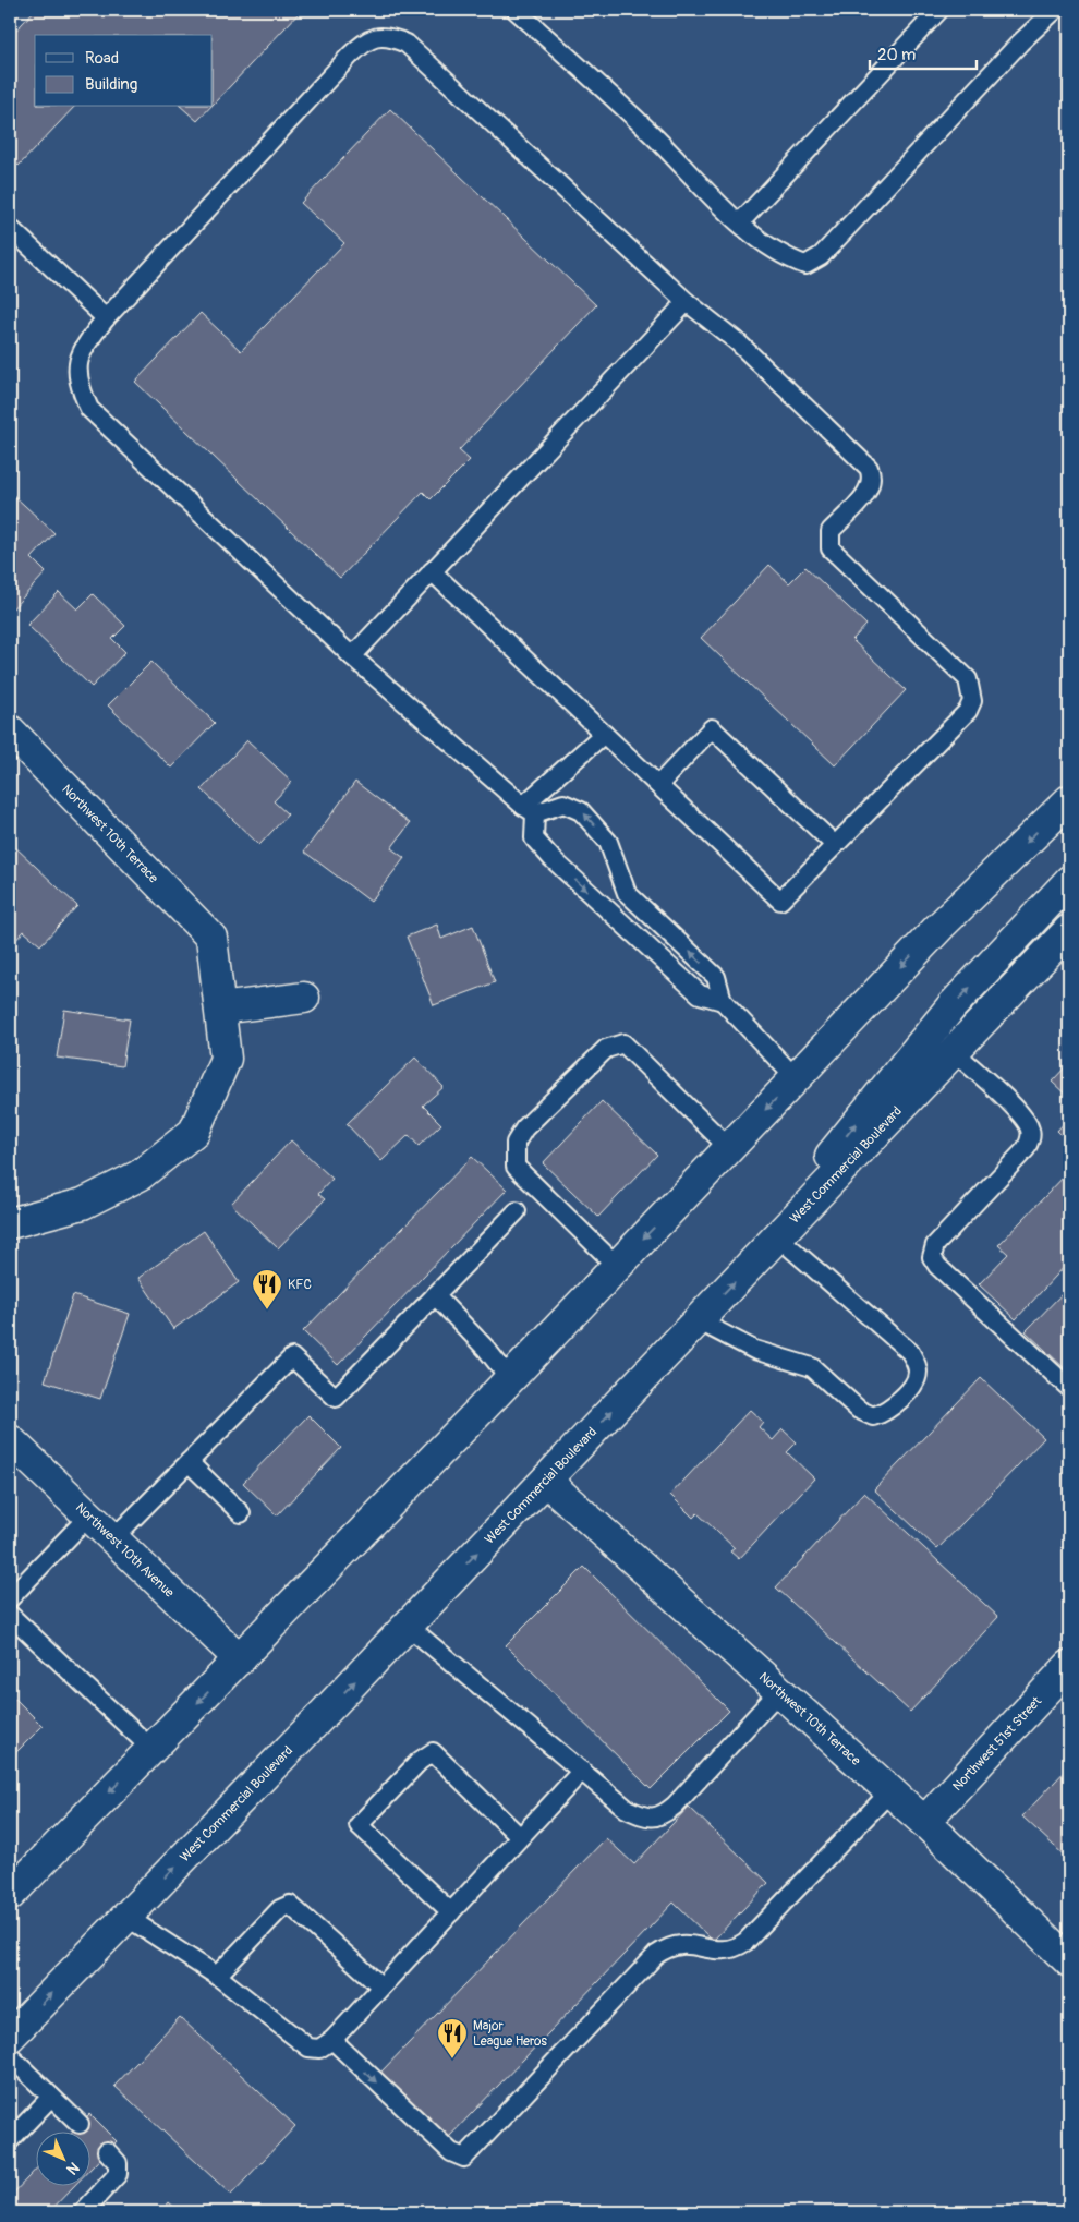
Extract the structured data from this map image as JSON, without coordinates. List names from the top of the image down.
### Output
{
  "streets": {
    "main road": [
      "Northwest 10th Terrace",
      "West Commercial Boulevard",
      "Northwest 10th Avenue",
      "Northwest 51st Street"
    ]
  },
  "crossings": [
    ["Northwest 10th Terrace", "West Commercial Boulevard"],
    ["Northwest 10th Terrace", "Northwest 51st Street"]
  ],
  "places": {
    "restaurant": ["KFC", "Major League Heros"]
  },
  "legend": ["Road", "Building"],
  "scale_bar": "20 m",
  "north": "bottom right"
}
